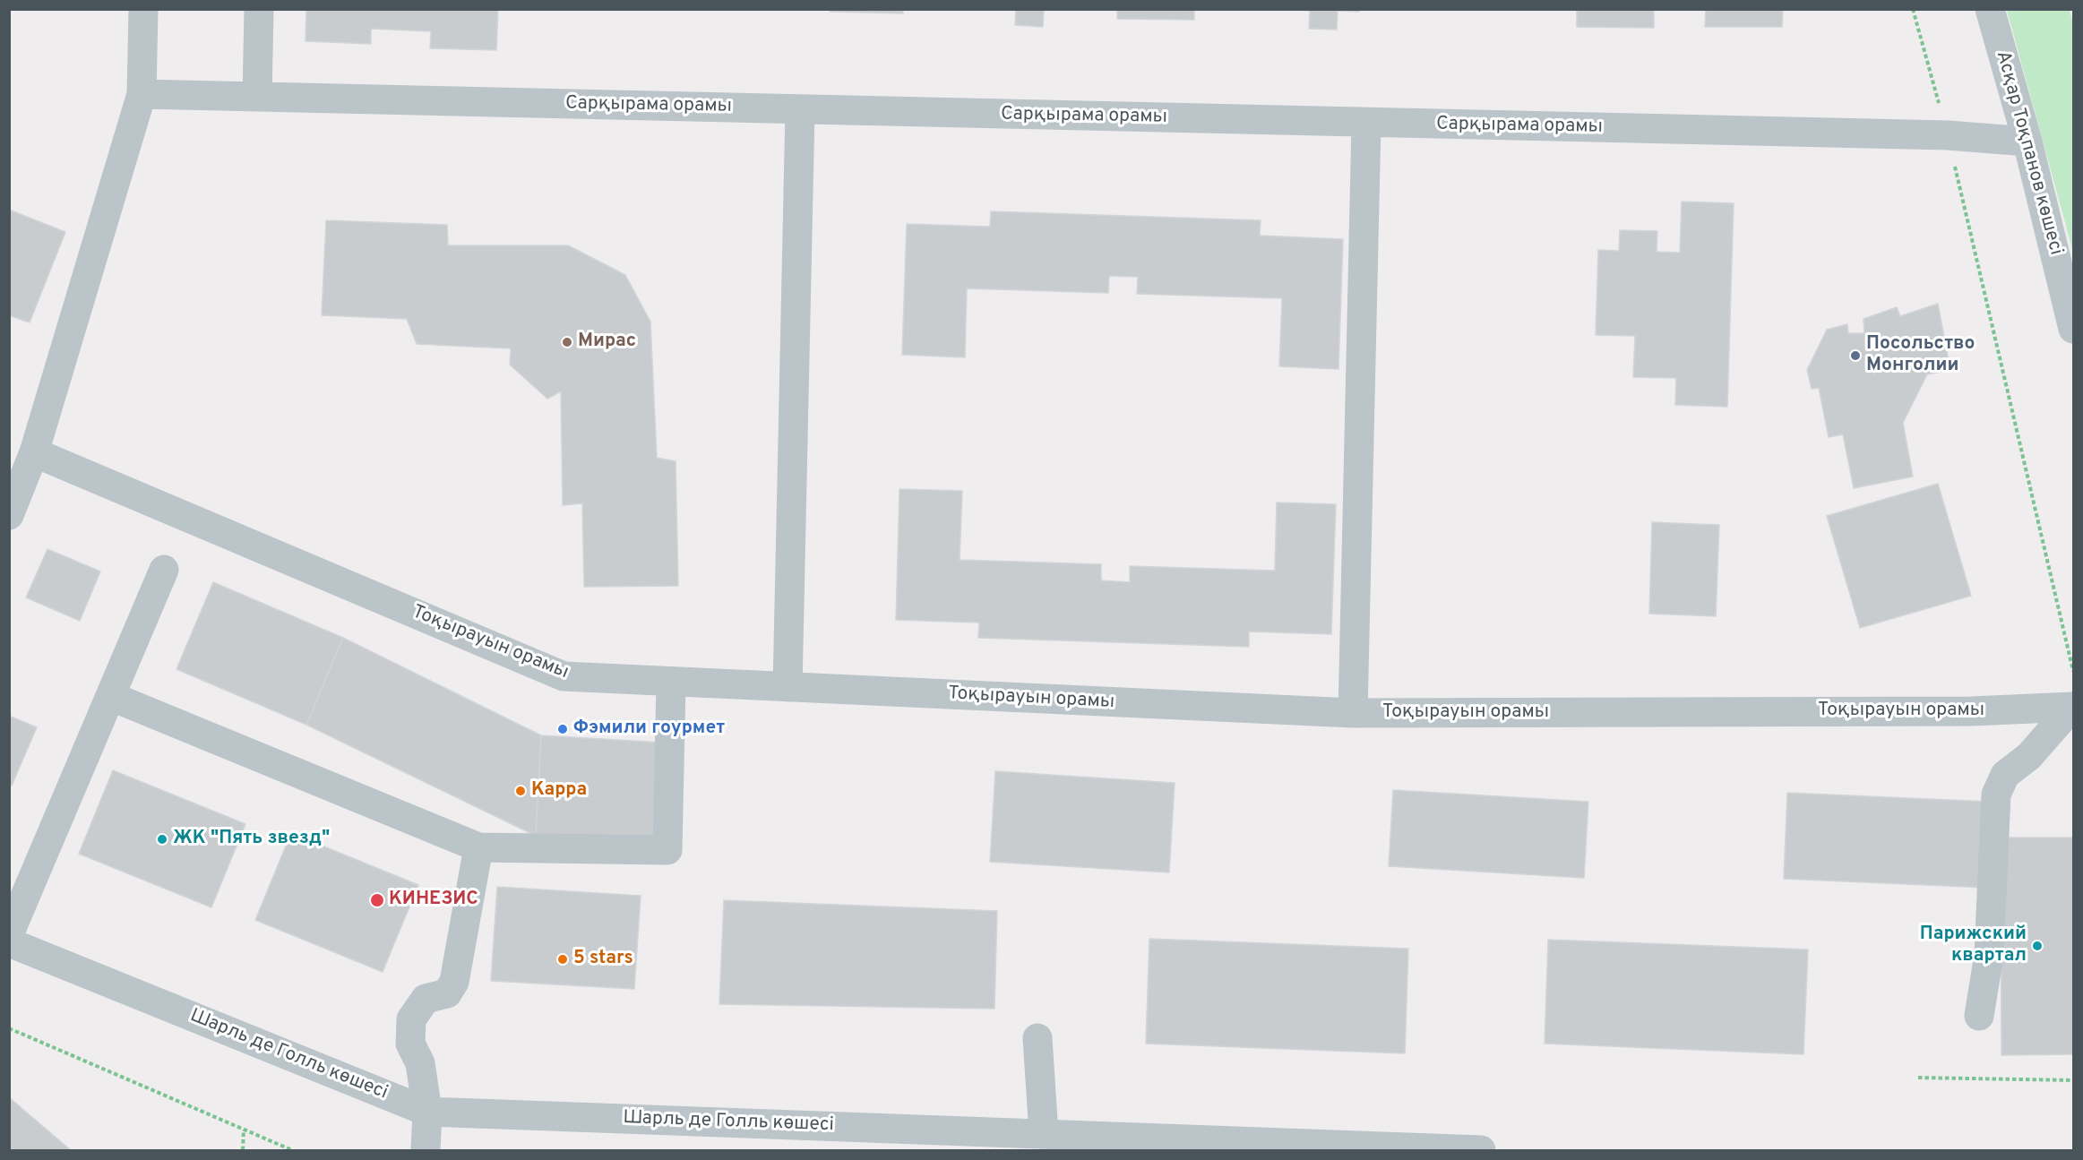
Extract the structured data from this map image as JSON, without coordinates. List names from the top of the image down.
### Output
{
  "streets": {
    "street": [
      "Сарқырама орамы",
      "Асқар Тоқпанов көшесі",
      "Тоқырауын орамы",
      "Шарль де Голль көшесі"
    ]
  },
  "crossings": [
    ["Сарқырама орамы", "Асқар Тоқпанов көшесі"]
  ],
  "places": [
    "Мирас",
    "Посольство Монголии",
    "Фэмили гоурмет",
    "Карра",
    "ЖК \"Пять звезд\"",
    "КИНЕЗИС",
    "Парижский квартал",
    "5 stars"
  ]
}
